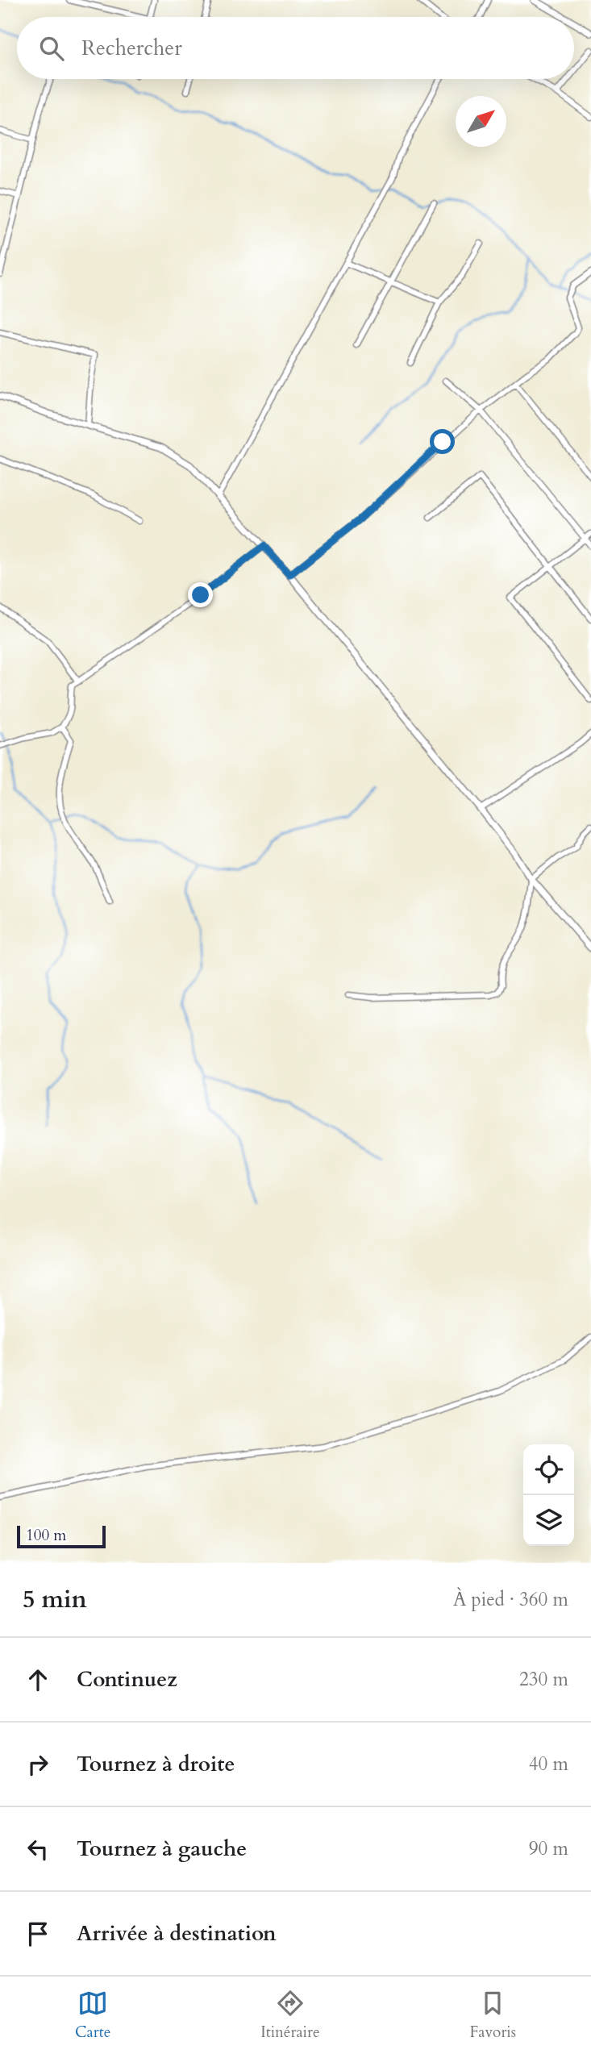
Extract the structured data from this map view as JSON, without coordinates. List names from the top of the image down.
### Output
{
  "scale_bar": "100 m",
  "north": "top right",
  "page": {
    "search": "Rechercher",
    "scale": "100 m",
    "heading": ["5 min", "À pied · 360 m"],
    "list": [
      ["Continuez", "230 m"],
      ["Tournez à droite", "40 m"],
      ["Tournez à gauche", "90 m"],
      "Arrivée à destination"
    ],
    "nav": ["Carte", "Itinéraire", "Favoris"]
  }
}
